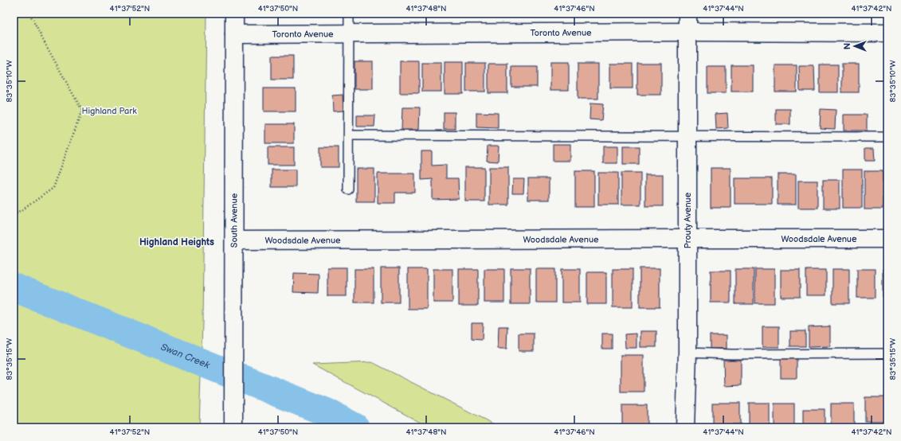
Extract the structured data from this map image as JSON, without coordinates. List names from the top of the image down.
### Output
{
  "streets": {
    "street": [
      "Toronto Avenue",
      "South Avenue",
      "Prouty Avenue",
      "Woodsdale Avenue"
    ]
  },
  "crossings": [
    ["Toronto Avenue", "South Avenue"],
    ["Toronto Avenue", "Prouty Avenue"],
    ["South Avenue", "Woodsdale Avenue"],
    ["Prouty Avenue", "Woodsdale Avenue"]
  ],
  "districts": ["Highland Heights"],
  "water": ["Swan Creek"],
  "parks": ["Highland Park"],
  "north": "left",
  "coordinates": [
    "41°37'52\"N",
    "41°37'50\"N",
    "41°37'48\"N",
    "41°37'46\"N",
    "41°37'44\"N",
    "41°37'42\"N",
    "83°35'10\"W",
    "83°35'15\"W"
  ]
}
